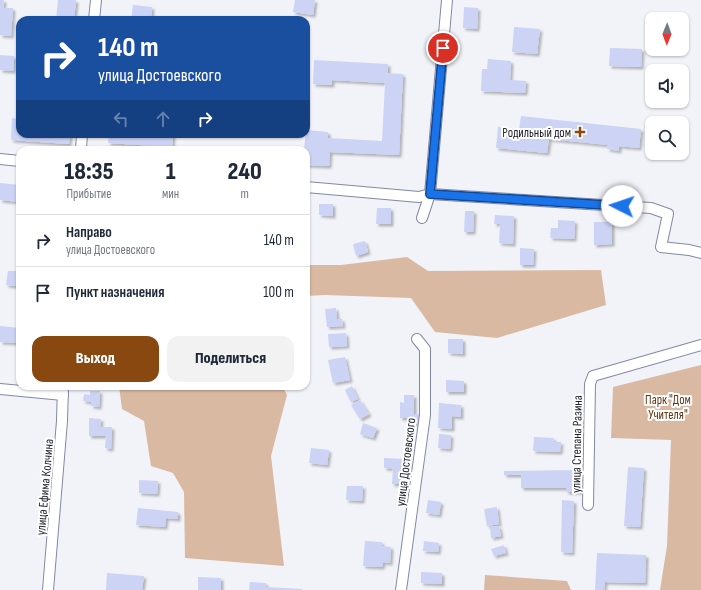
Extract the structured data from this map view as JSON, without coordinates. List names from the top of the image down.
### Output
{
  "streets": {
    "street": ["улица Степана Разина", "улица Достоевского", "улица Ефима Колчина"]
  },
  "parks": ["Парк \"Дом Учителя\""],
  "places": {
    "health": ["Родильный дом"]
  },
  "north": "bottom",
  "page": {
    "turn": ["140 m", "улица Достоевского"],
    "eta": [
      "18:35",
      "Прибытие",
      "1",
      "мин",
      "240",
      "m"
    ],
    "list": [
      {
        "name": "Направо",
        "note": "улица Достоевского",
        "value": "140 m"
      },
      {
        "name": "Пункт назначения",
        "value": "100 m"
      }
    ],
    "buttons": ["Выход", "Поделиться"]
  }
}
